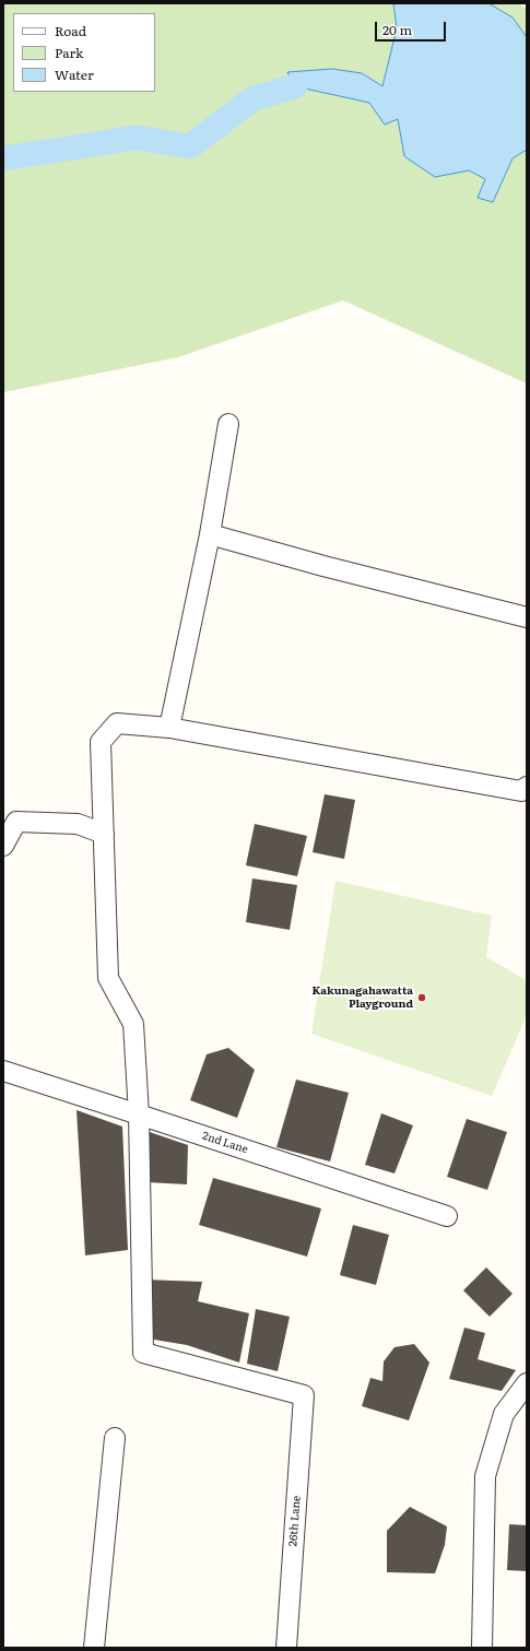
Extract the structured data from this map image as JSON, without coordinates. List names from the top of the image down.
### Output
{
  "streets": {
    "street": ["2nd Lane", "26th Lane"]
  },
  "crossings": [
    ["2nd Lane", "26th Lane"]
  ],
  "places": ["Kakunagahawatta Playground"],
  "legend": ["Road", "Park", "Water"],
  "scale_bar": "20 m"
}
